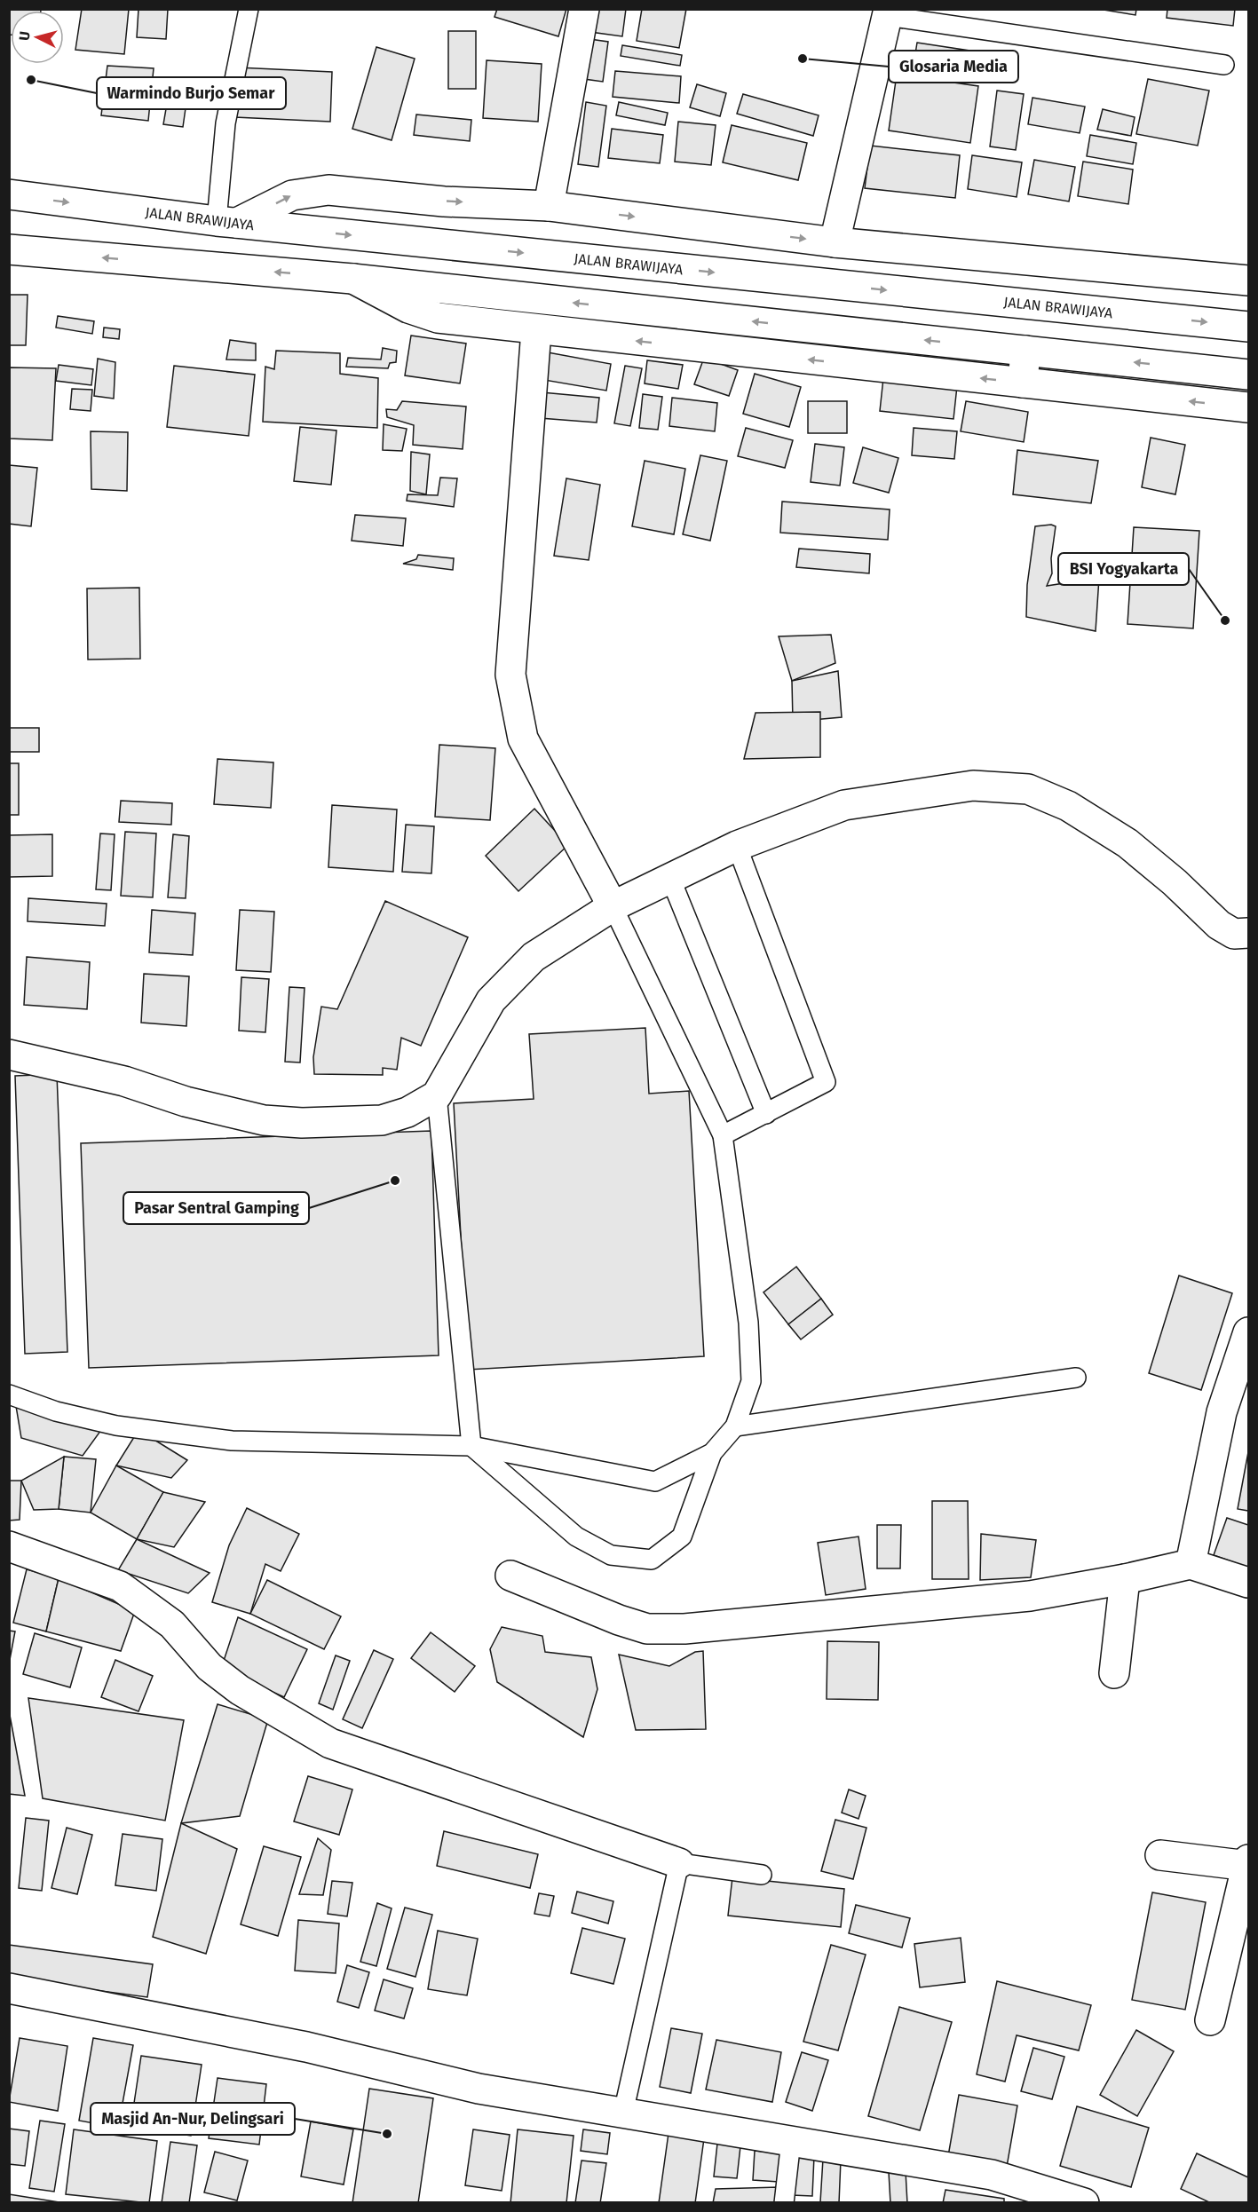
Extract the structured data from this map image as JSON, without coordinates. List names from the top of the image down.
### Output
{
  "streets": {
    "main road": ["JALAN BRAWIJAYA"]
  },
  "places": [
    "Glosaria Media",
    "Warmindo Burjo Semar",
    "BSI Yogyakarta",
    "Pasar Sentral Gamping",
    "Masjid An-Nur, Delingsari"
  ],
  "north": "left"
}
